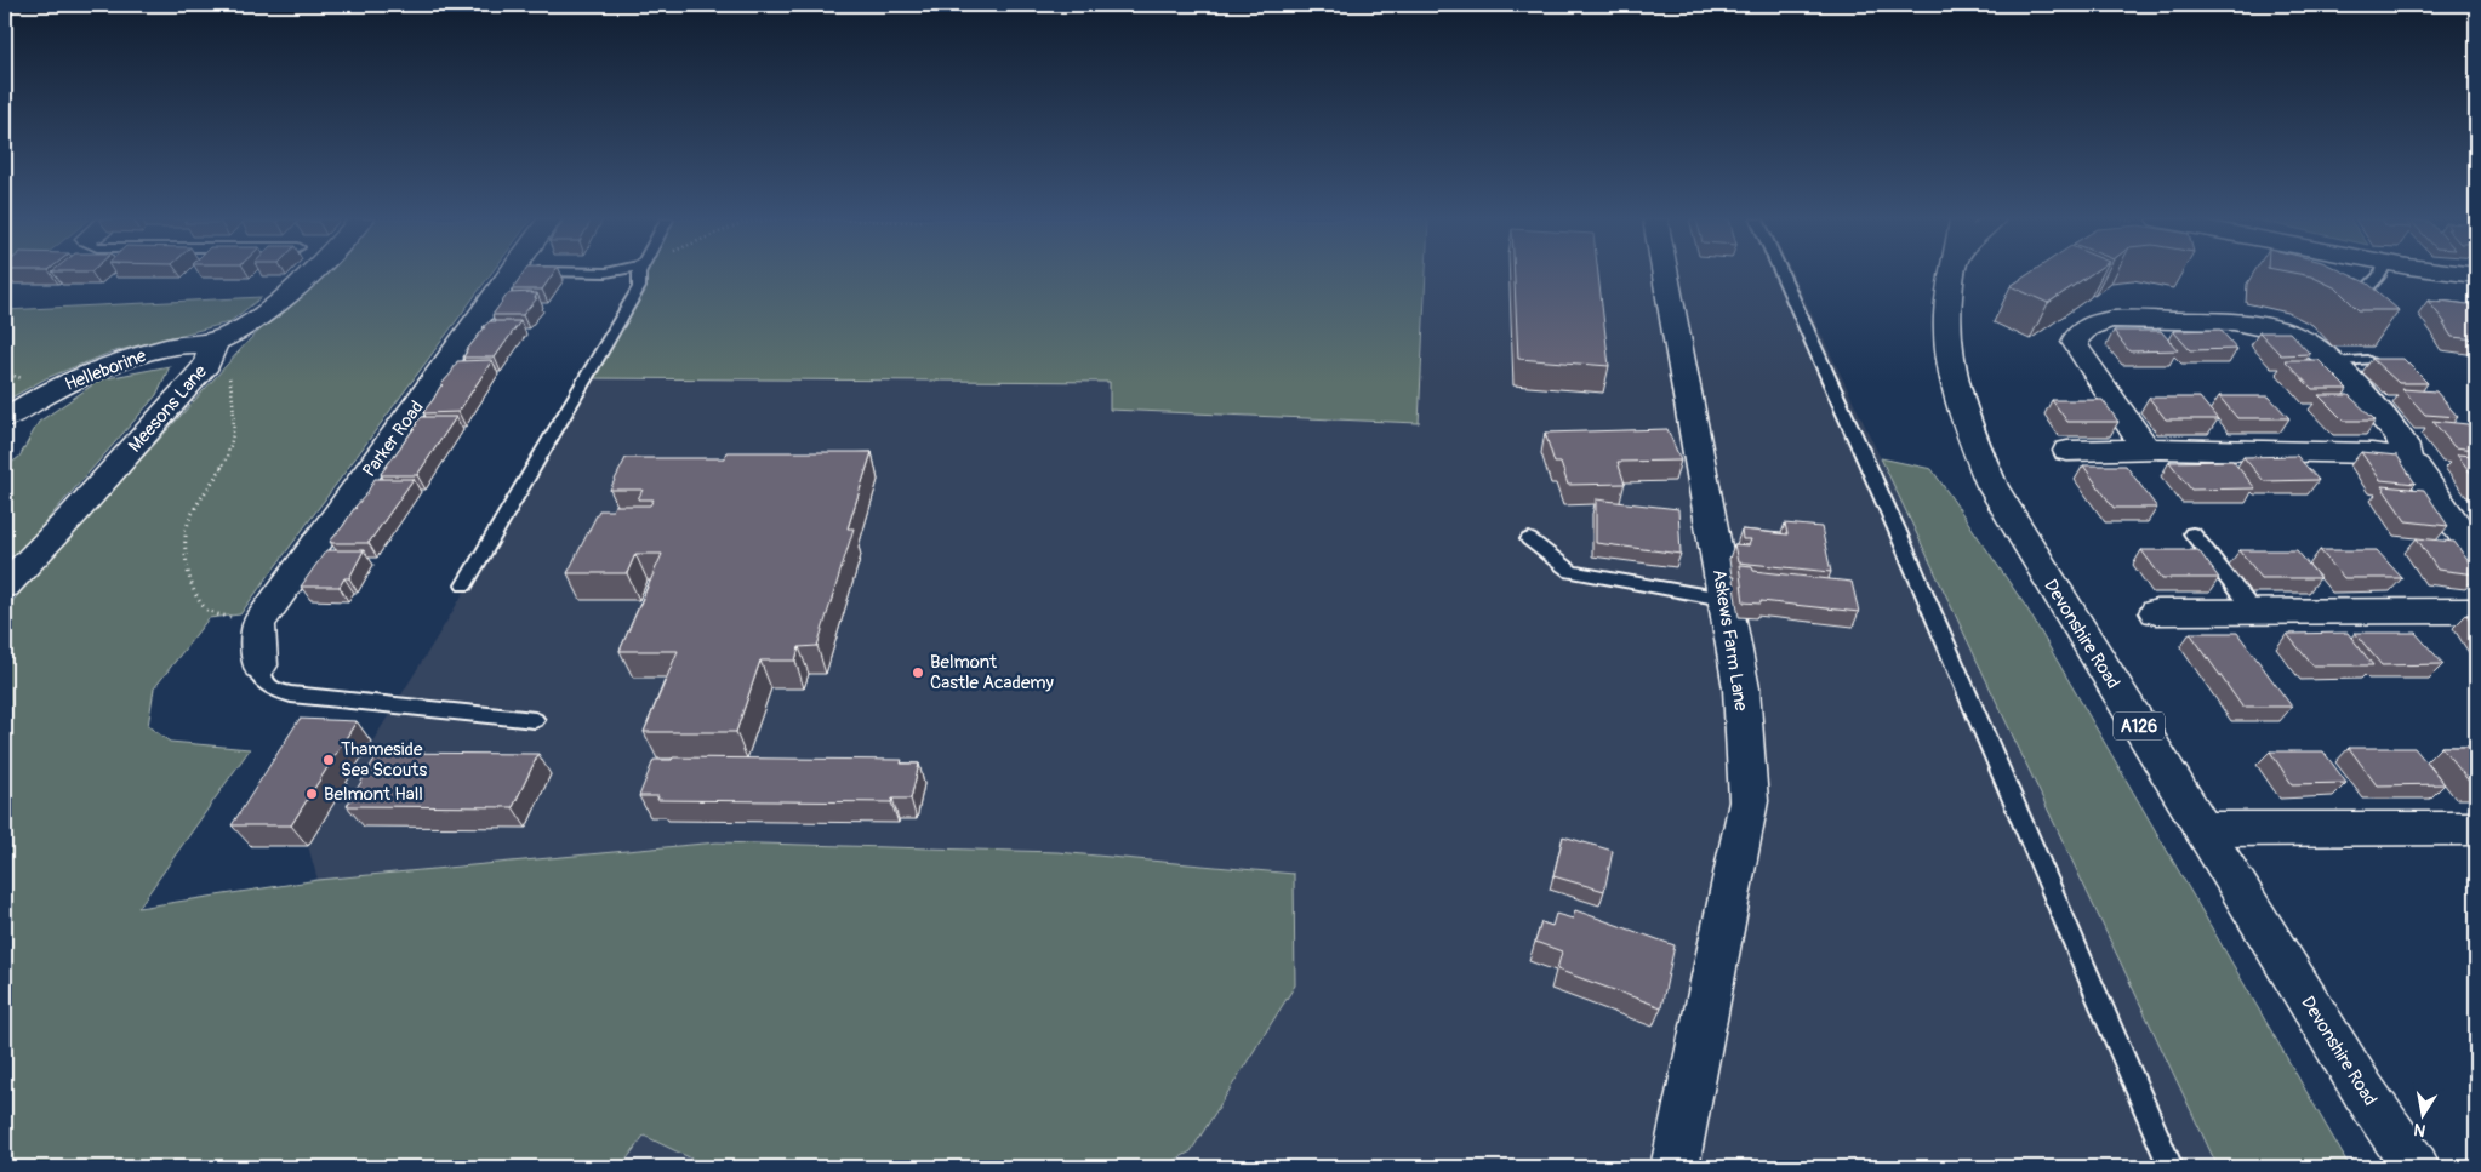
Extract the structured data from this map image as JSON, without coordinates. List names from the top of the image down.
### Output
{
  "streets": {
    "street": [
      "Helleborine",
      "Meesons Lane",
      "Parker Road",
      "Devonshire Road",
      "Askews Farm Lane",
      "A126"
    ]
  },
  "crossings": [
    ["Helleborine", "Meesons Lane"]
  ],
  "places": ["Belmont Castle Academy", "Thameside Sea Scouts", "Belmont Hall"],
  "north": "bottom"
}
